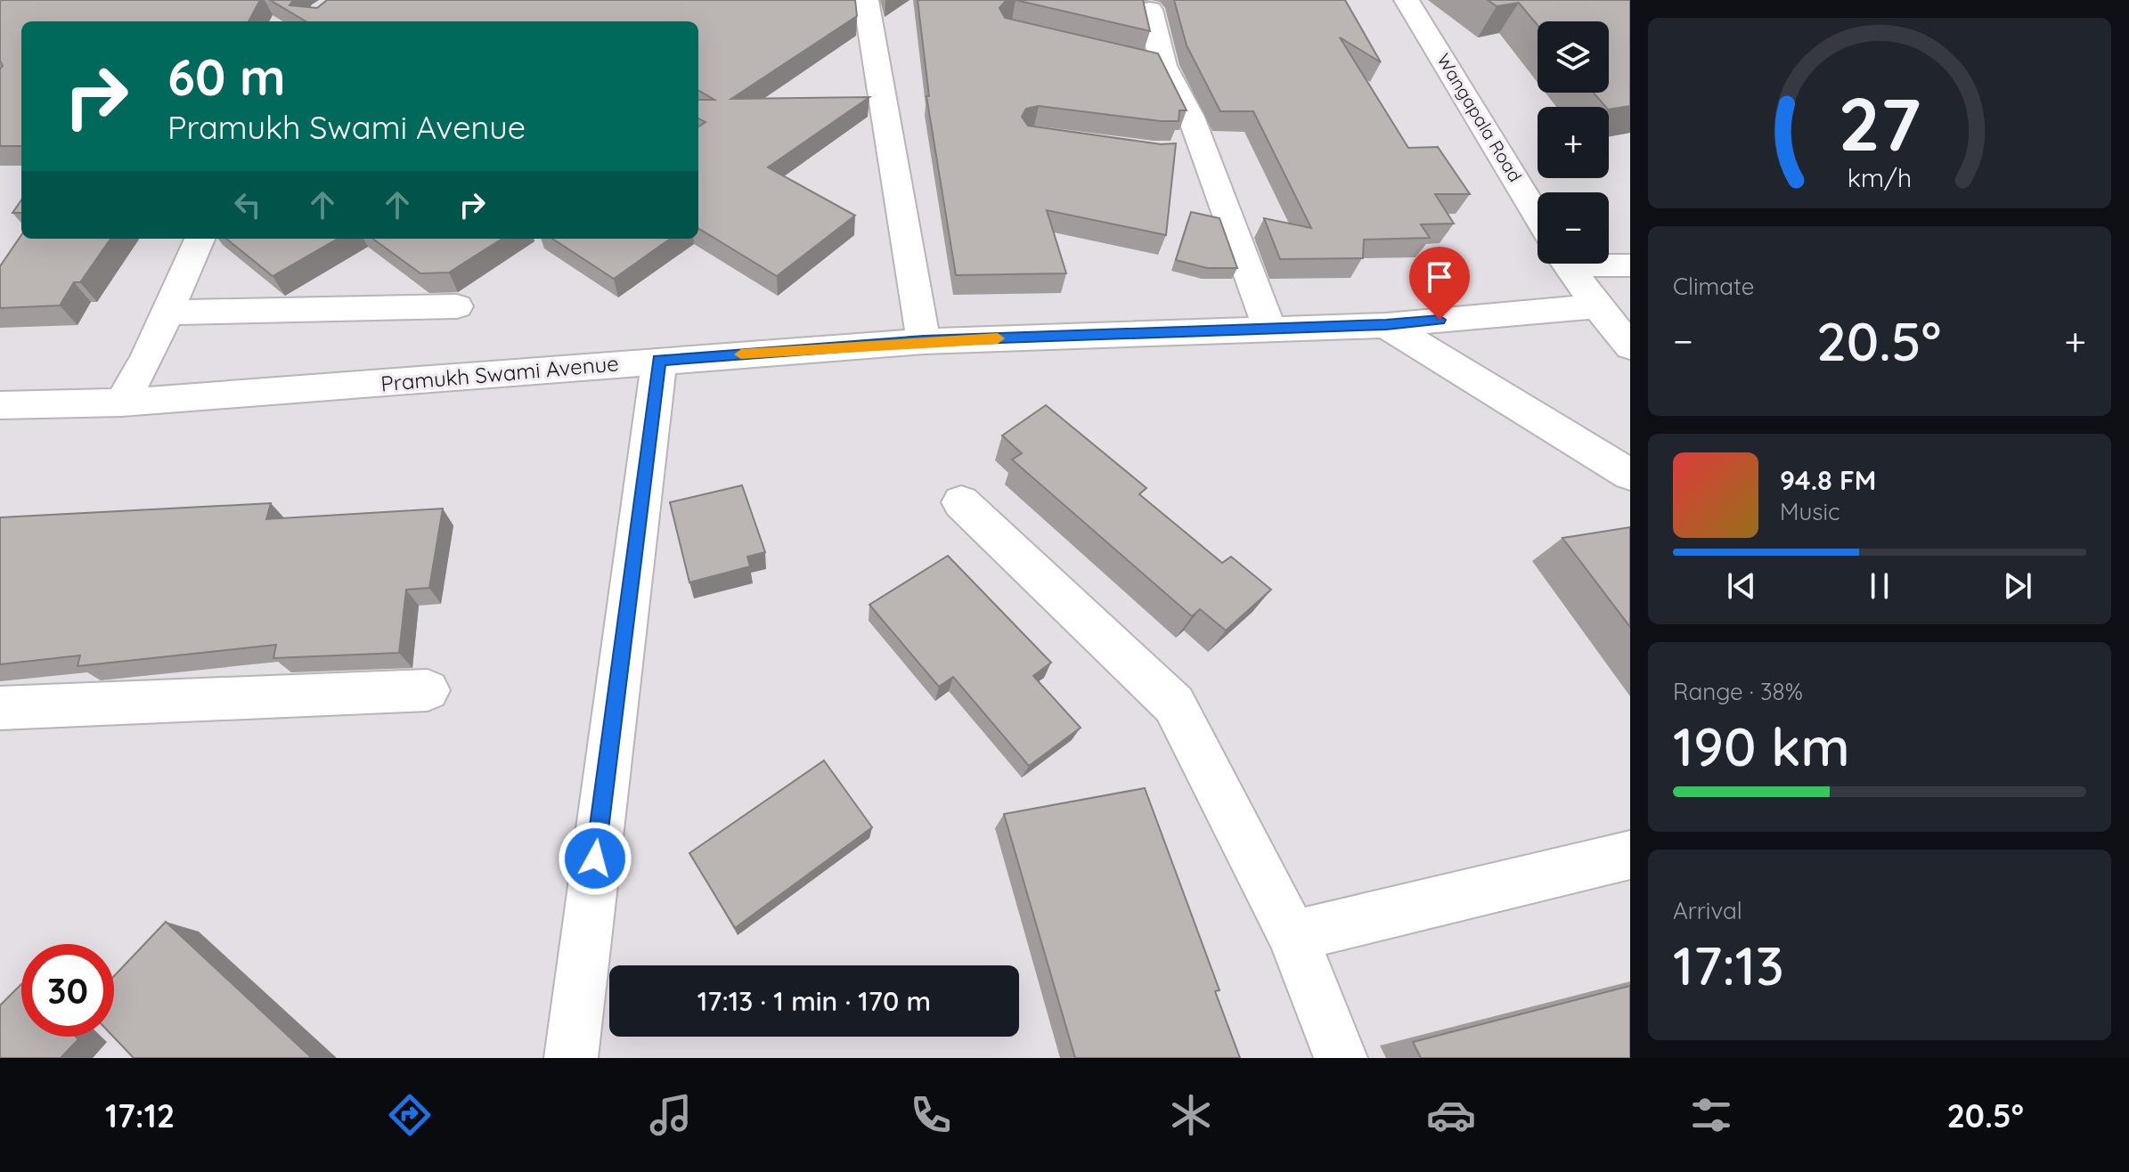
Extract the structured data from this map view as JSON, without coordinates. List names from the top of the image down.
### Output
{
  "streets": {
    "street": ["Wangapala Road", "Pramukh Swami Avenue"]
  },
  "page": {
    "map_buttons": ["+", "−"],
    "turn": ["60 m", "Pramukh Swami Avenue"],
    "tile": [
      "Climate",
      ["Range · 38%", "190 km"],
      ["Arrival", "17:13"]
    ],
    "heat": ["−", "20.5°", "+"],
    "song": ["94.8 FM", "Music"],
    "limit": "30",
    "trip": "17:13 · 1 min · 170 m",
    "tabs": ["17:12", "20.5°"],
    "gauge": ["27", "km/h"]
  }
}
